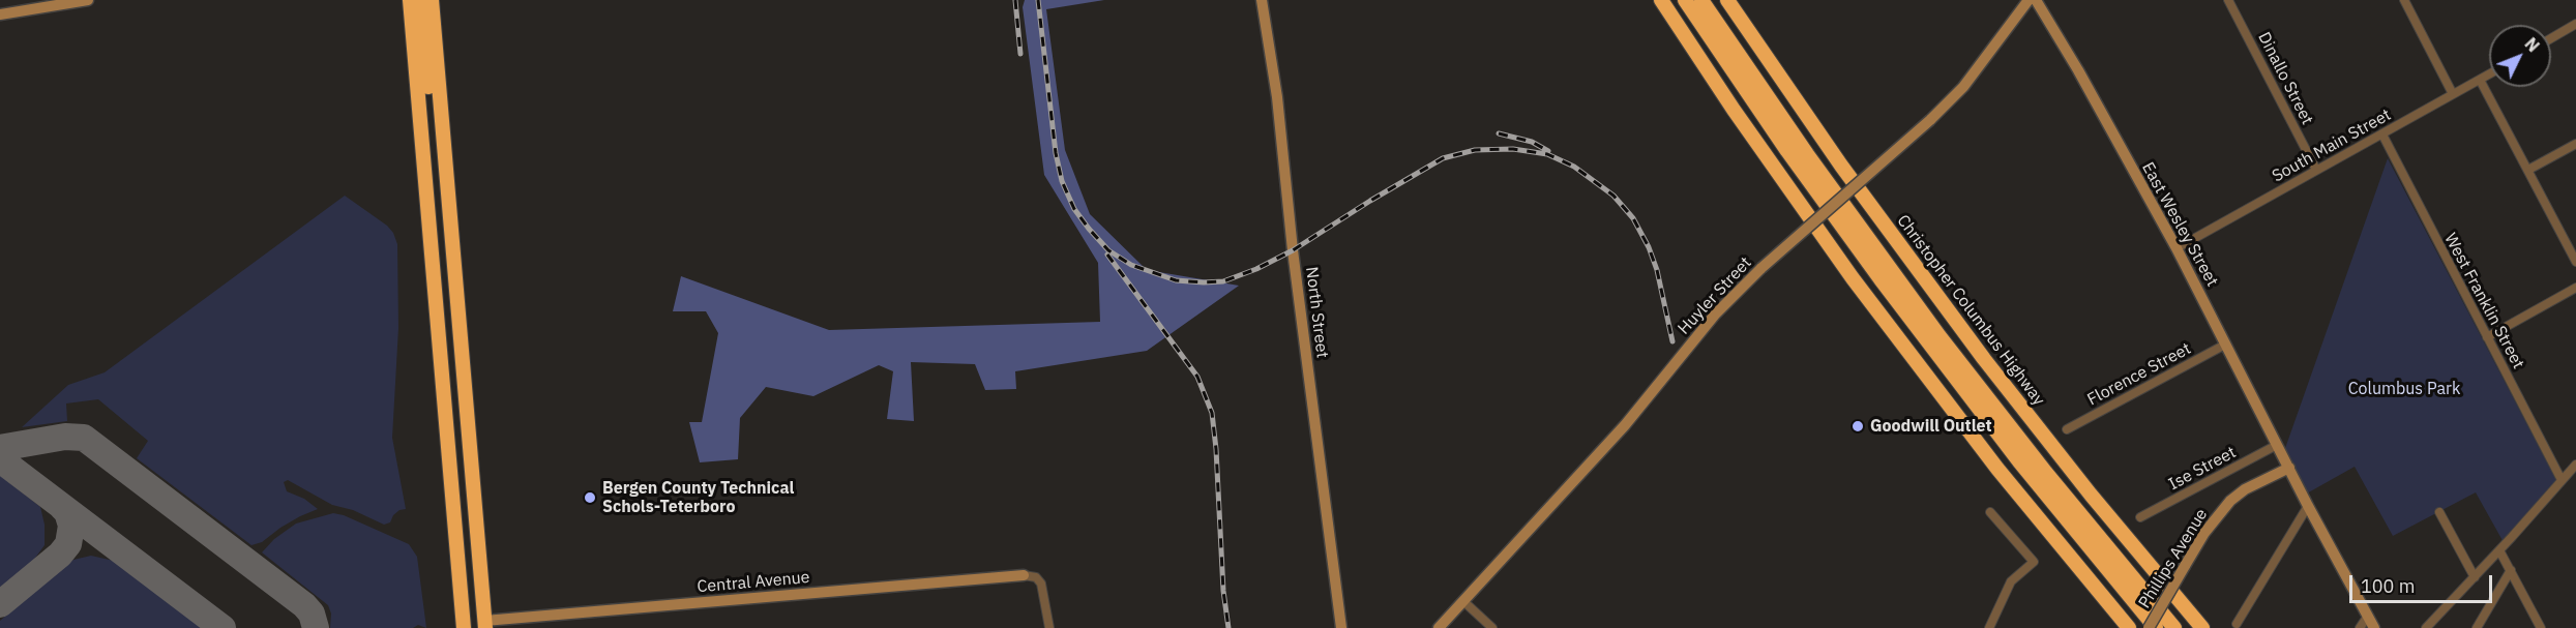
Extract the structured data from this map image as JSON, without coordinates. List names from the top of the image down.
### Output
{
  "streets": {
    "highway": ["Christopher Columbus Highway"],
    "street": [
      "Dinallo Street",
      "South Main Street",
      "East Wesley Street",
      "Huyler Street",
      "West Franklin Street",
      "North Street",
      "Florence Street",
      "Ise Street",
      "Phillips Avenue",
      "Central Avenue"
    ]
  },
  "crossings": [
    ["Dinallo Street", "South Main Street"],
    ["South Main Street", "East Wesley Street"],
    ["South Main Street", "West Franklin Street"],
    ["East Wesley Street", "Florence Street"],
    ["East Wesley Street", "Ise Street"],
    ["East Wesley Street", "Phillips Avenue"]
  ],
  "parks": ["Columbus Park"],
  "places": ["Goodwill Outlet", "Bergen County Technical Schols-Teterboro"],
  "scale_bar": "100 m",
  "north": "top right"
}
